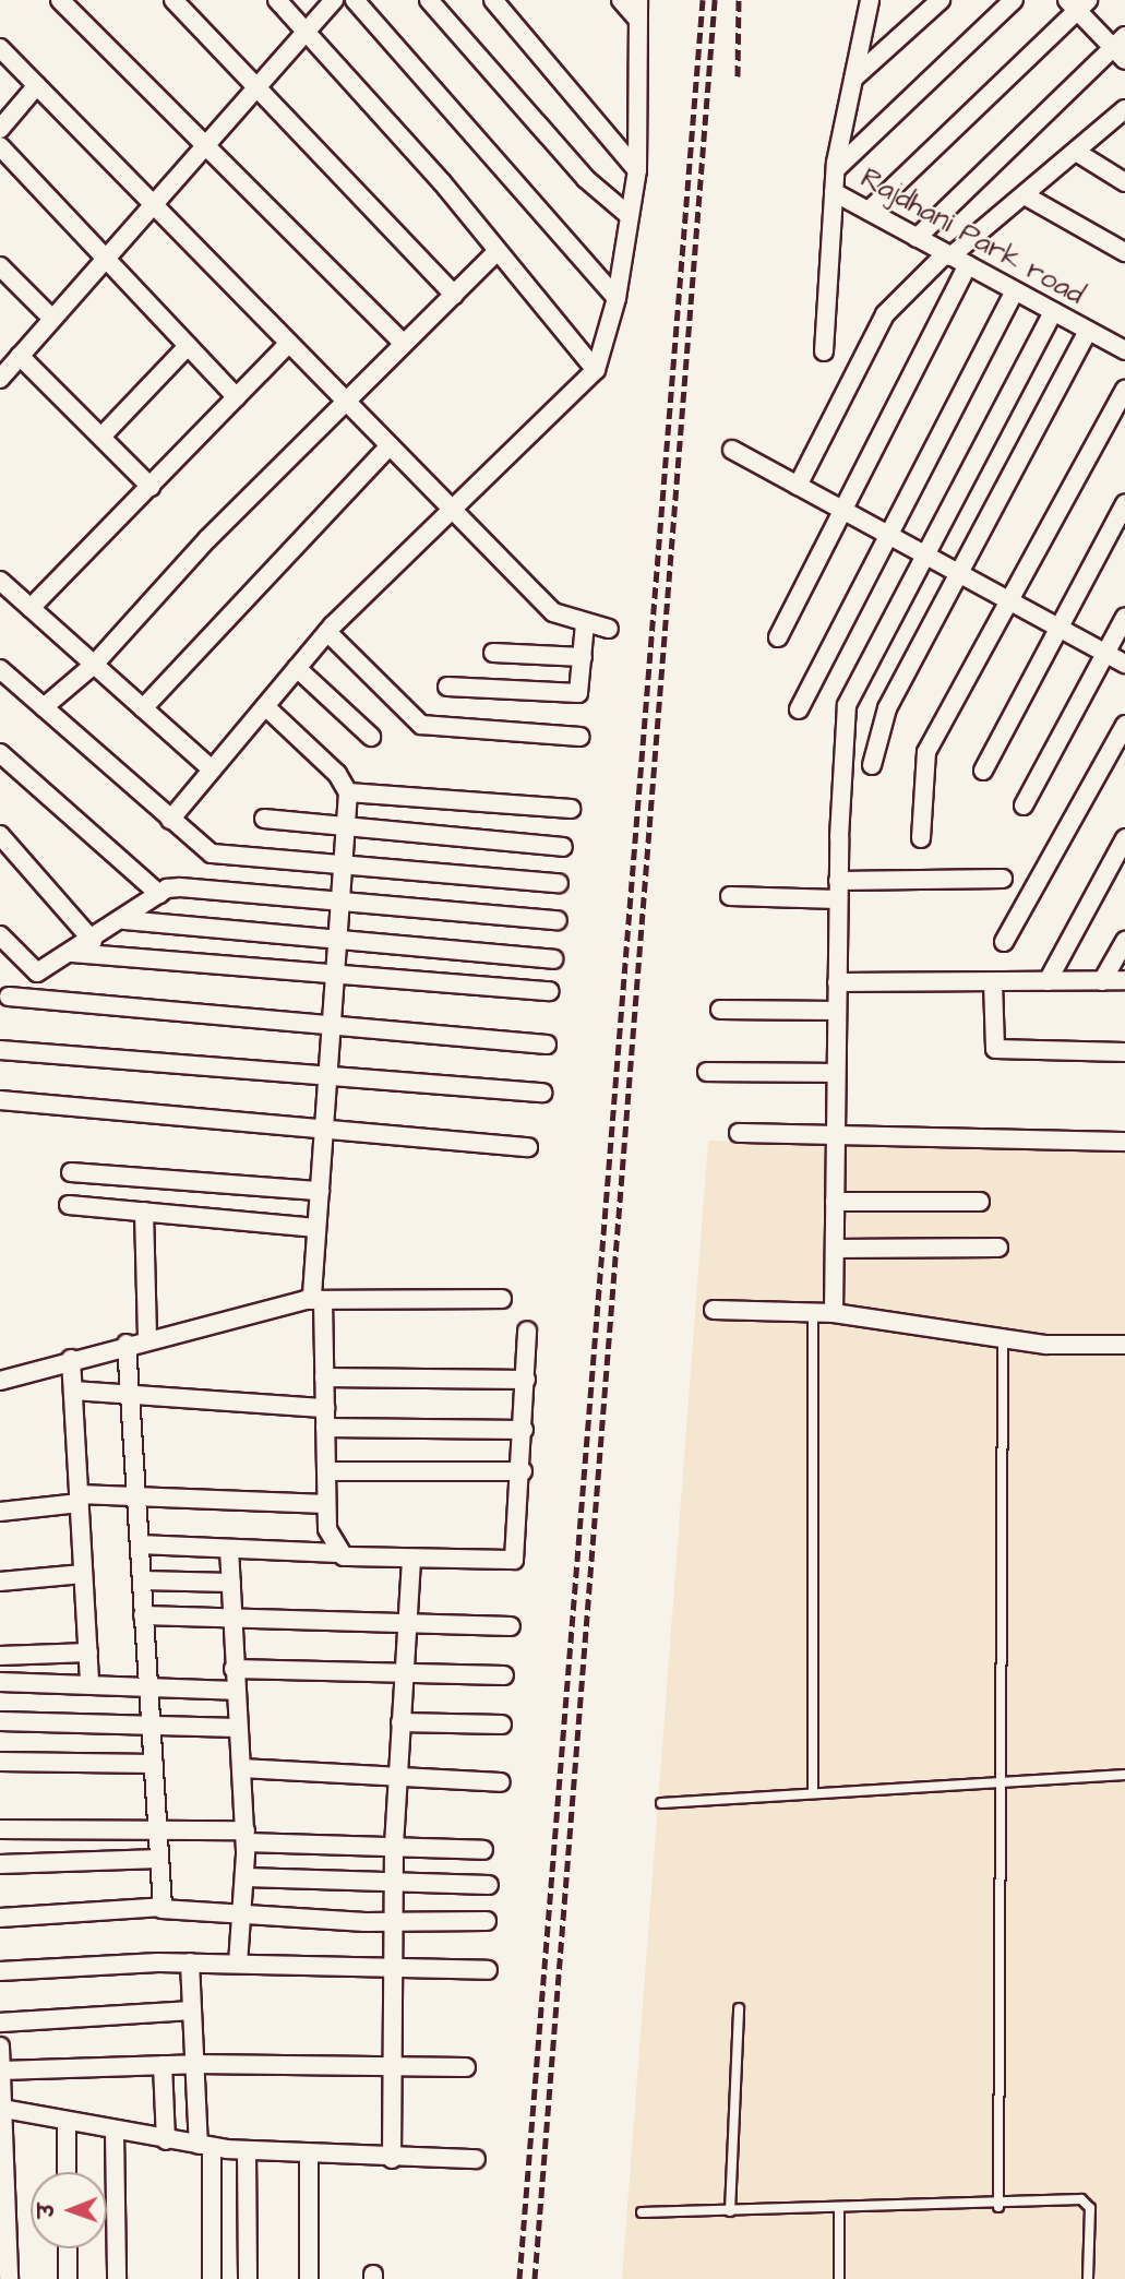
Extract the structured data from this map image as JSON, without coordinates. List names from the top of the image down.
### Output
{
  "streets": {
    "street": ["Rajdhani Park road"]
  },
  "north": "left"
}
